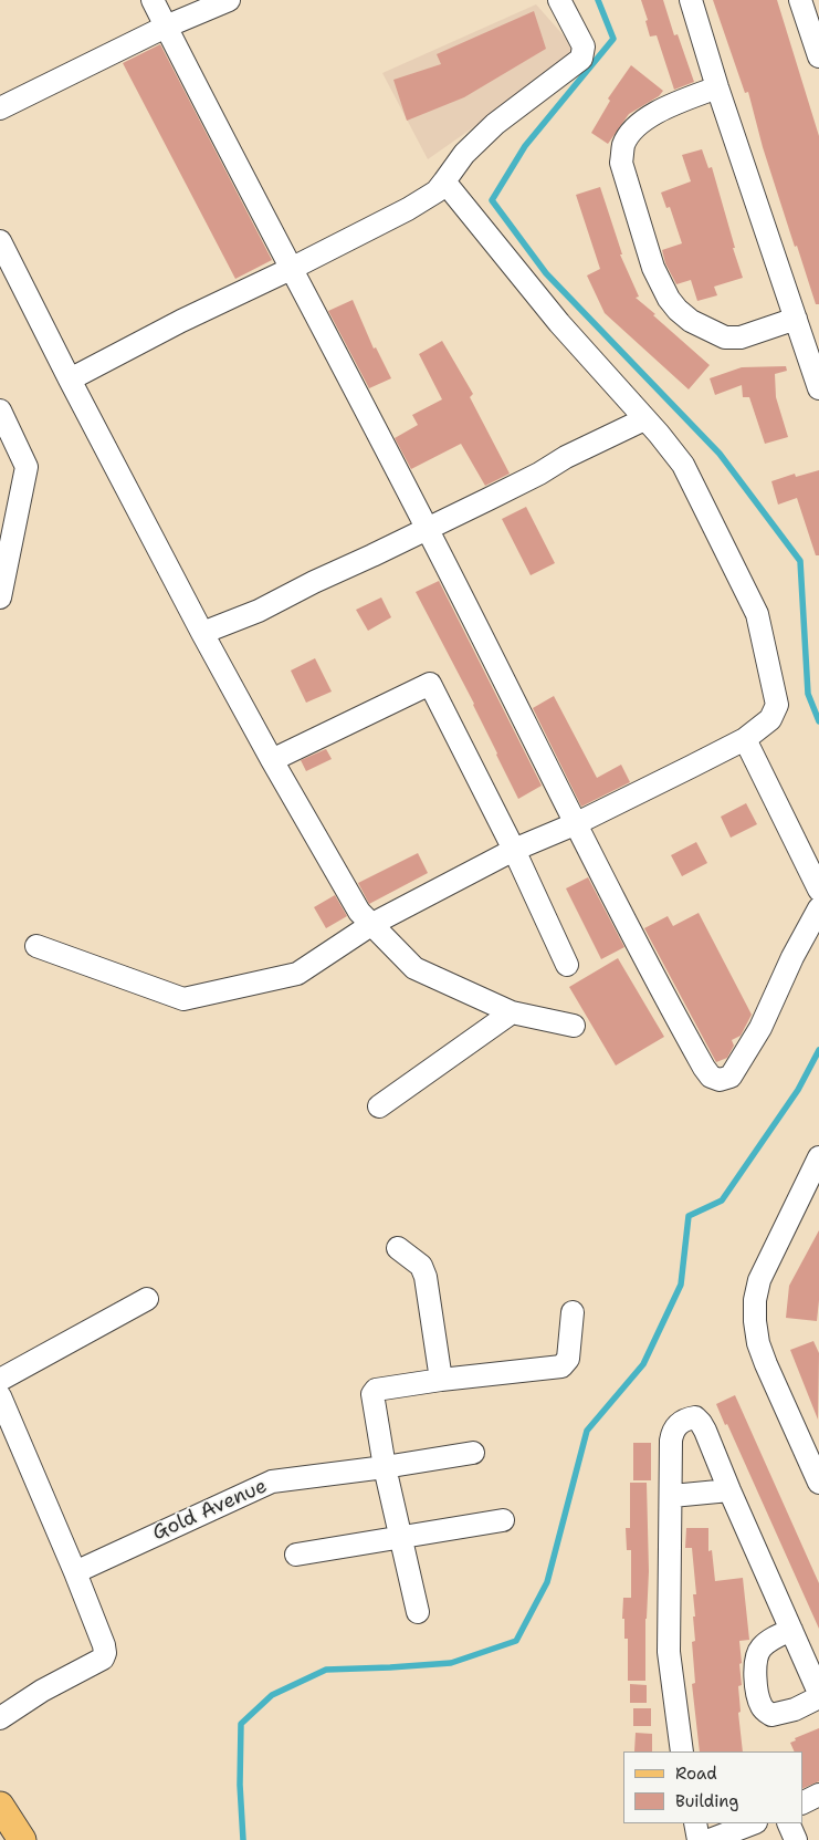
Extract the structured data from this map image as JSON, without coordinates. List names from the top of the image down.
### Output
{
  "streets": {
    "street": ["Gold Avenue"]
  },
  "legend": ["Road", "Building"]
}
